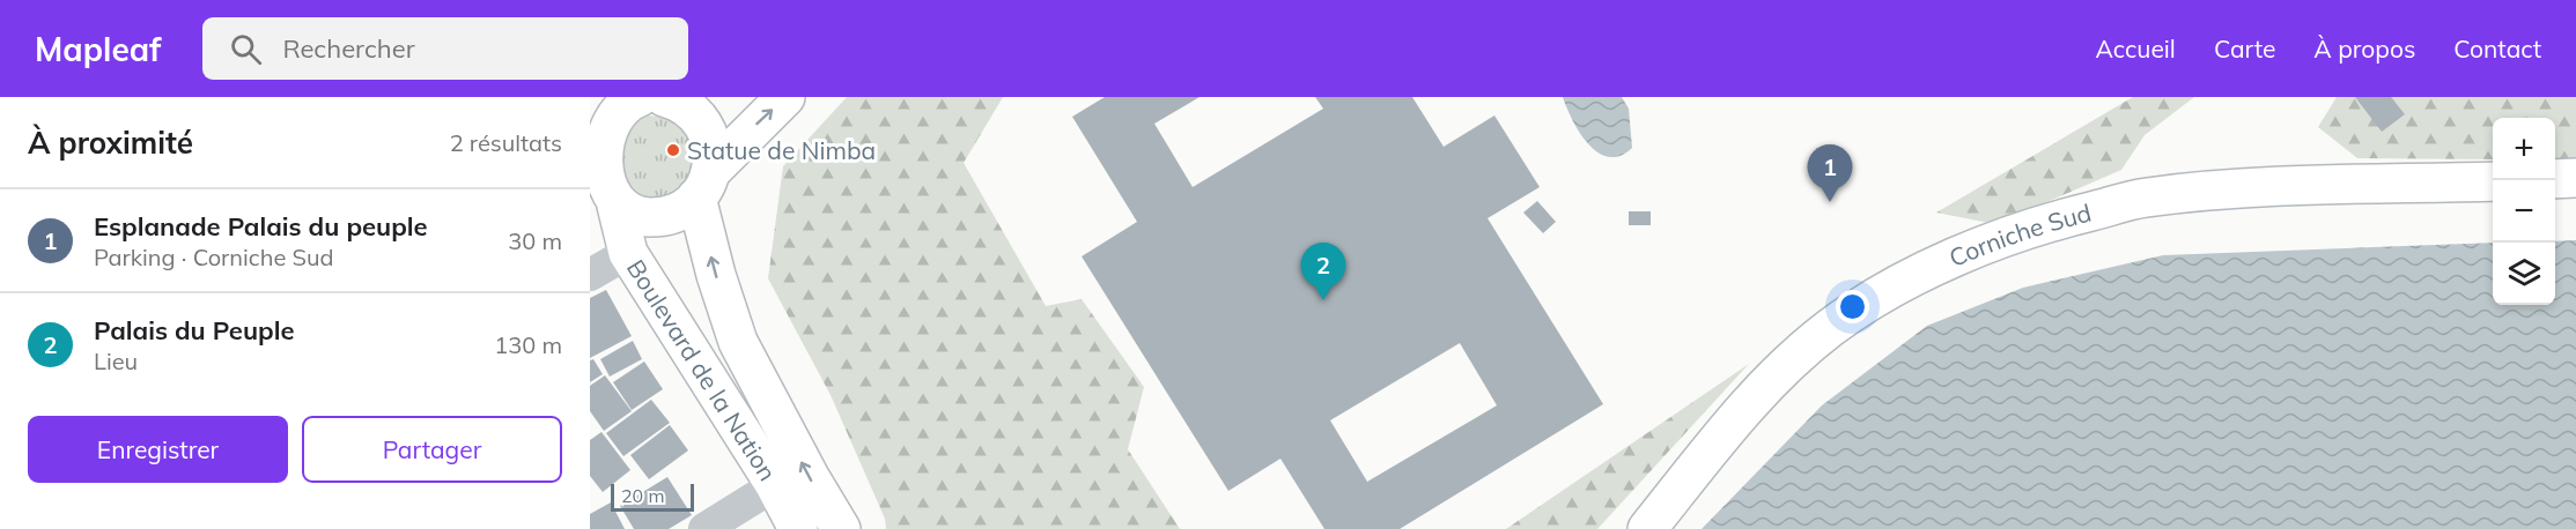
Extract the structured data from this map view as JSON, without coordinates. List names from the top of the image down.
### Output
{
  "streets": {
    "main road": ["Corniche Sud", "Boulevard de la Nation"]
  },
  "places": ["Statue de Nimba"],
  "scale_bar": "20 m",
  "page": {
    "header": "Mapleaf",
    "search": "Rechercher",
    "nav": [
      "Accueil",
      "Carte",
      "À propos",
      "Contact"
    ],
    "heading": ["À proximité", "2 résultats"],
    "map_buttons": ["+", "−"],
    "pins": ["1", "2"],
    "list": [
      {
        "mark": "1",
        "name": "Esplanade Palais du peuple",
        "note": "Parking · Corniche Sud",
        "value": "30 m"
      },
      {
        "mark": "2",
        "name": "Palais du Peuple",
        "note": "Lieu",
        "value": "130 m"
      }
    ],
    "buttons": ["Enregistrer", "Partager"],
    "scale": "20 m"
  }
}
